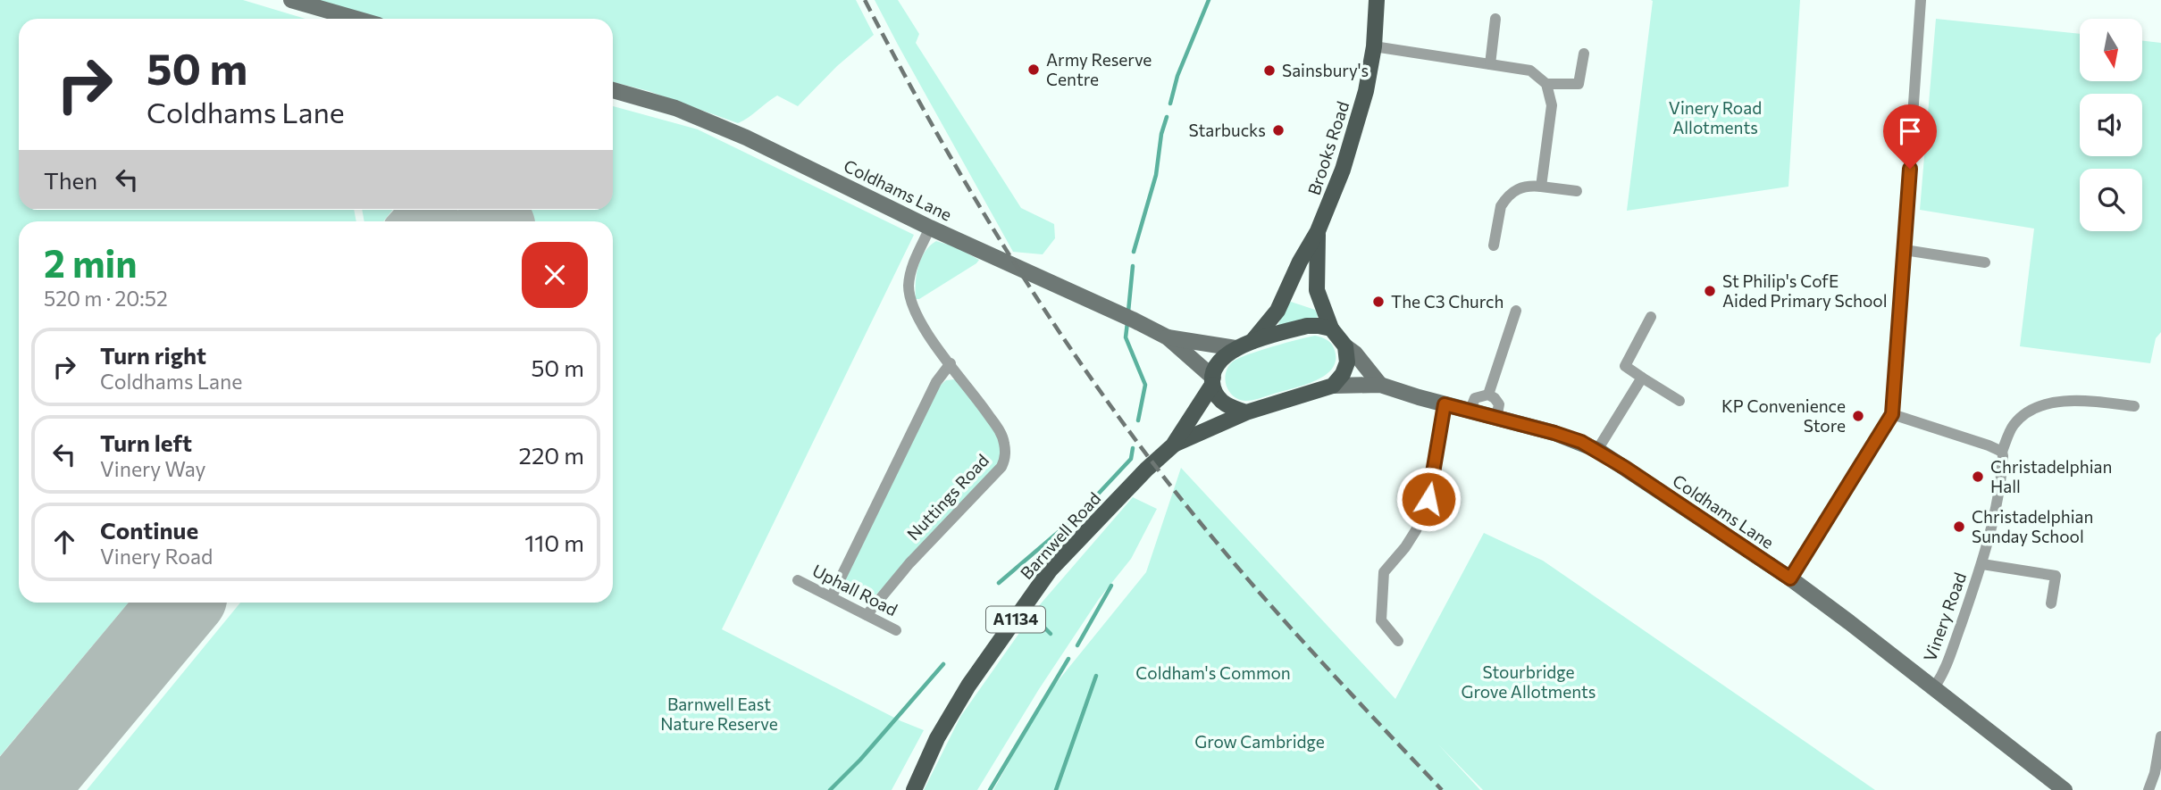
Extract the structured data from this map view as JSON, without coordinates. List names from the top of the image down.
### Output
{
  "streets": {
    "main road": ["Brooks Road", "Barnwell Road", "A1134"],
    "street": [
      "Coldhams Lane",
      "Nuttings Road",
      "Uphall Road",
      "Vinery Road"
    ]
  },
  "crossings": [
    ["Brooks Road", "A1134"],
    ["Coldhams Lane", "Nuttings Road"],
    ["Coldhams Lane", "Barnwell Road"],
    ["Coldhams Lane", "Vinery Road"],
    ["Coldhams Lane", "A1134"],
    ["Nuttings Road", "Uphall Road"],
    ["Barnwell Road", "A1134"]
  ],
  "parks": [
    "Vinery Road Allotments",
    "Stourbridge Grove Allotments",
    "Coldham's Common",
    "Barnwell East Nature Reserve",
    "Grow Cambridge"
  ],
  "places": [
    "Army Reserve Centre",
    "Sainsbury's",
    "Starbucks",
    "St Philip's CofE Aided Primary School",
    "The C3 Church",
    "KP Convenience Store",
    "Christadelphian Hall",
    "Christadelphian Sunday School"
  ],
  "north": "bottom",
  "page": {
    "turn": ["50 m", "Coldhams Lane"],
    "then": "Then",
    "heading": ["2 min", "520 m · 20:52"],
    "list": [
      {
        "name": "Turn right",
        "note": "Coldhams Lane",
        "value": "50 m"
      },
      {
        "name": "Turn left",
        "note": "Vinery Way",
        "value": "220 m"
      },
      {
        "name": "Continue",
        "note": "Vinery Road",
        "value": "110 m"
      }
    ]
  }
}
